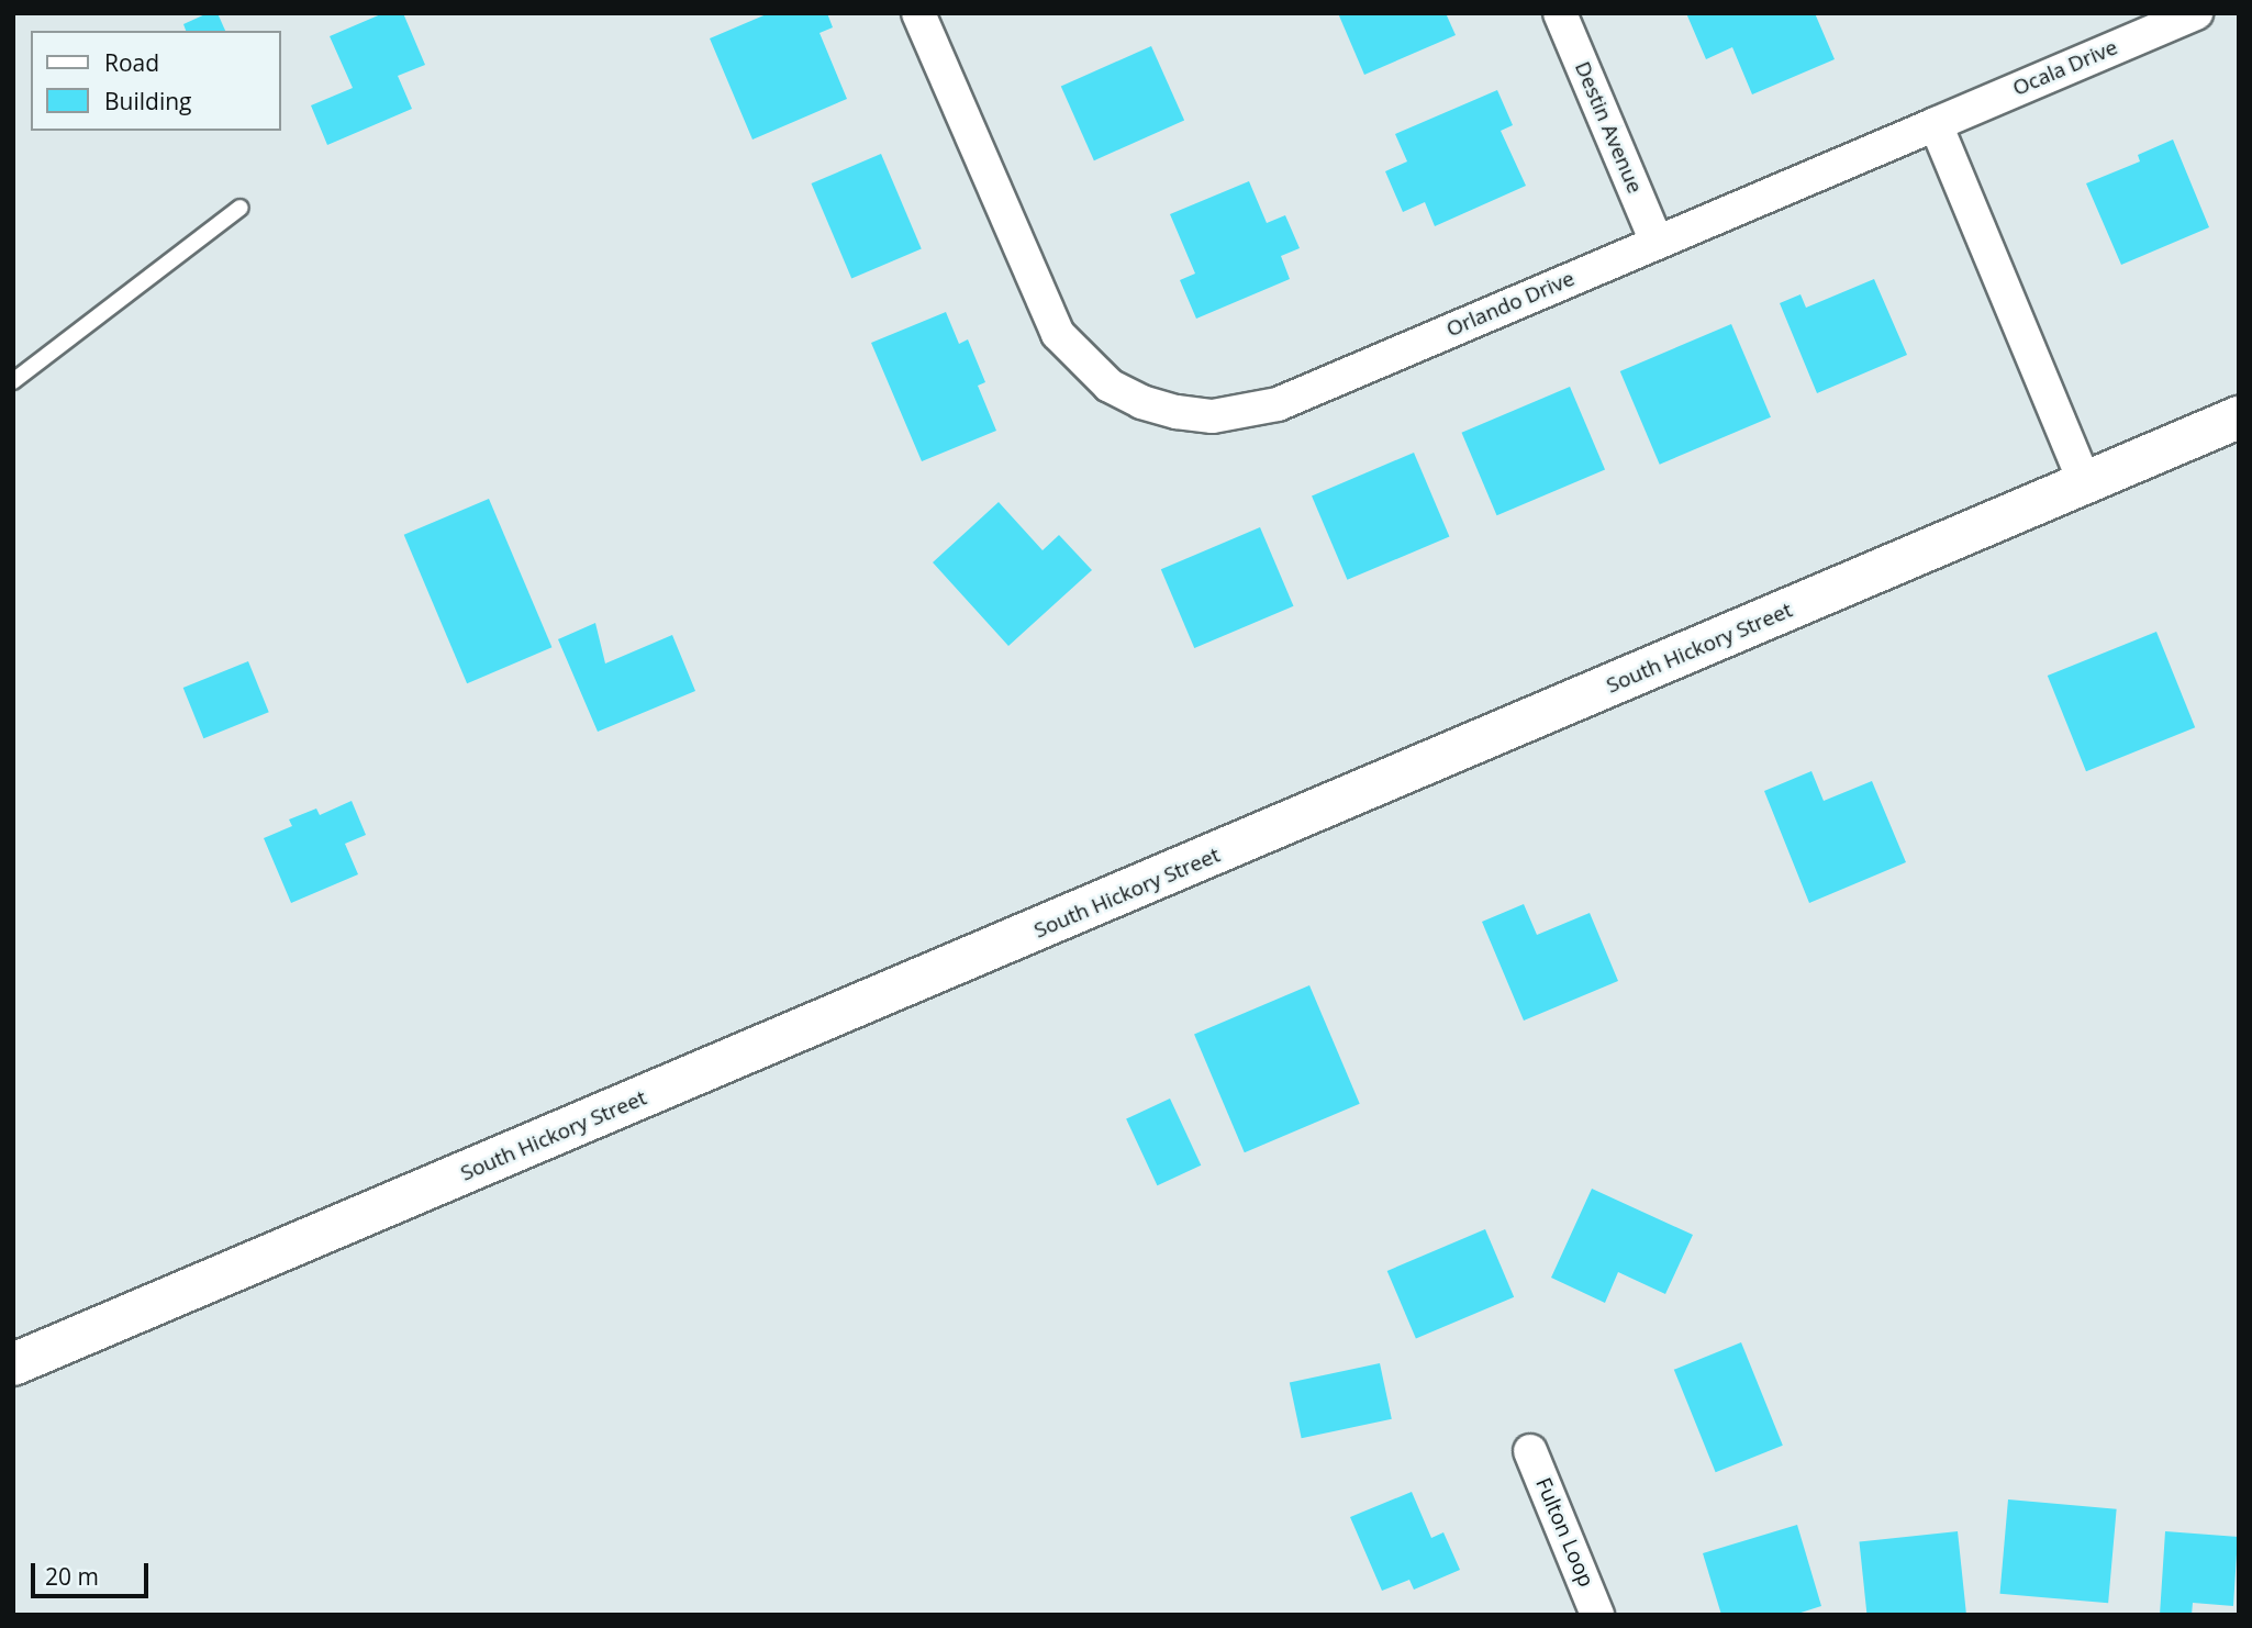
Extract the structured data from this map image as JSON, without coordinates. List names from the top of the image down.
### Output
{
  "streets": {
    "street": [
      "Ocala Drive",
      "Destin Avenue",
      "Orlando Drive",
      "South Hickory Street",
      "Fulton Loop"
    ]
  },
  "crossings": [
    ["Ocala Drive", "Orlando Drive"],
    ["Destin Avenue", "Orlando Drive"]
  ],
  "legend": ["Road", "Building"],
  "scale_bar": "20 m"
}
